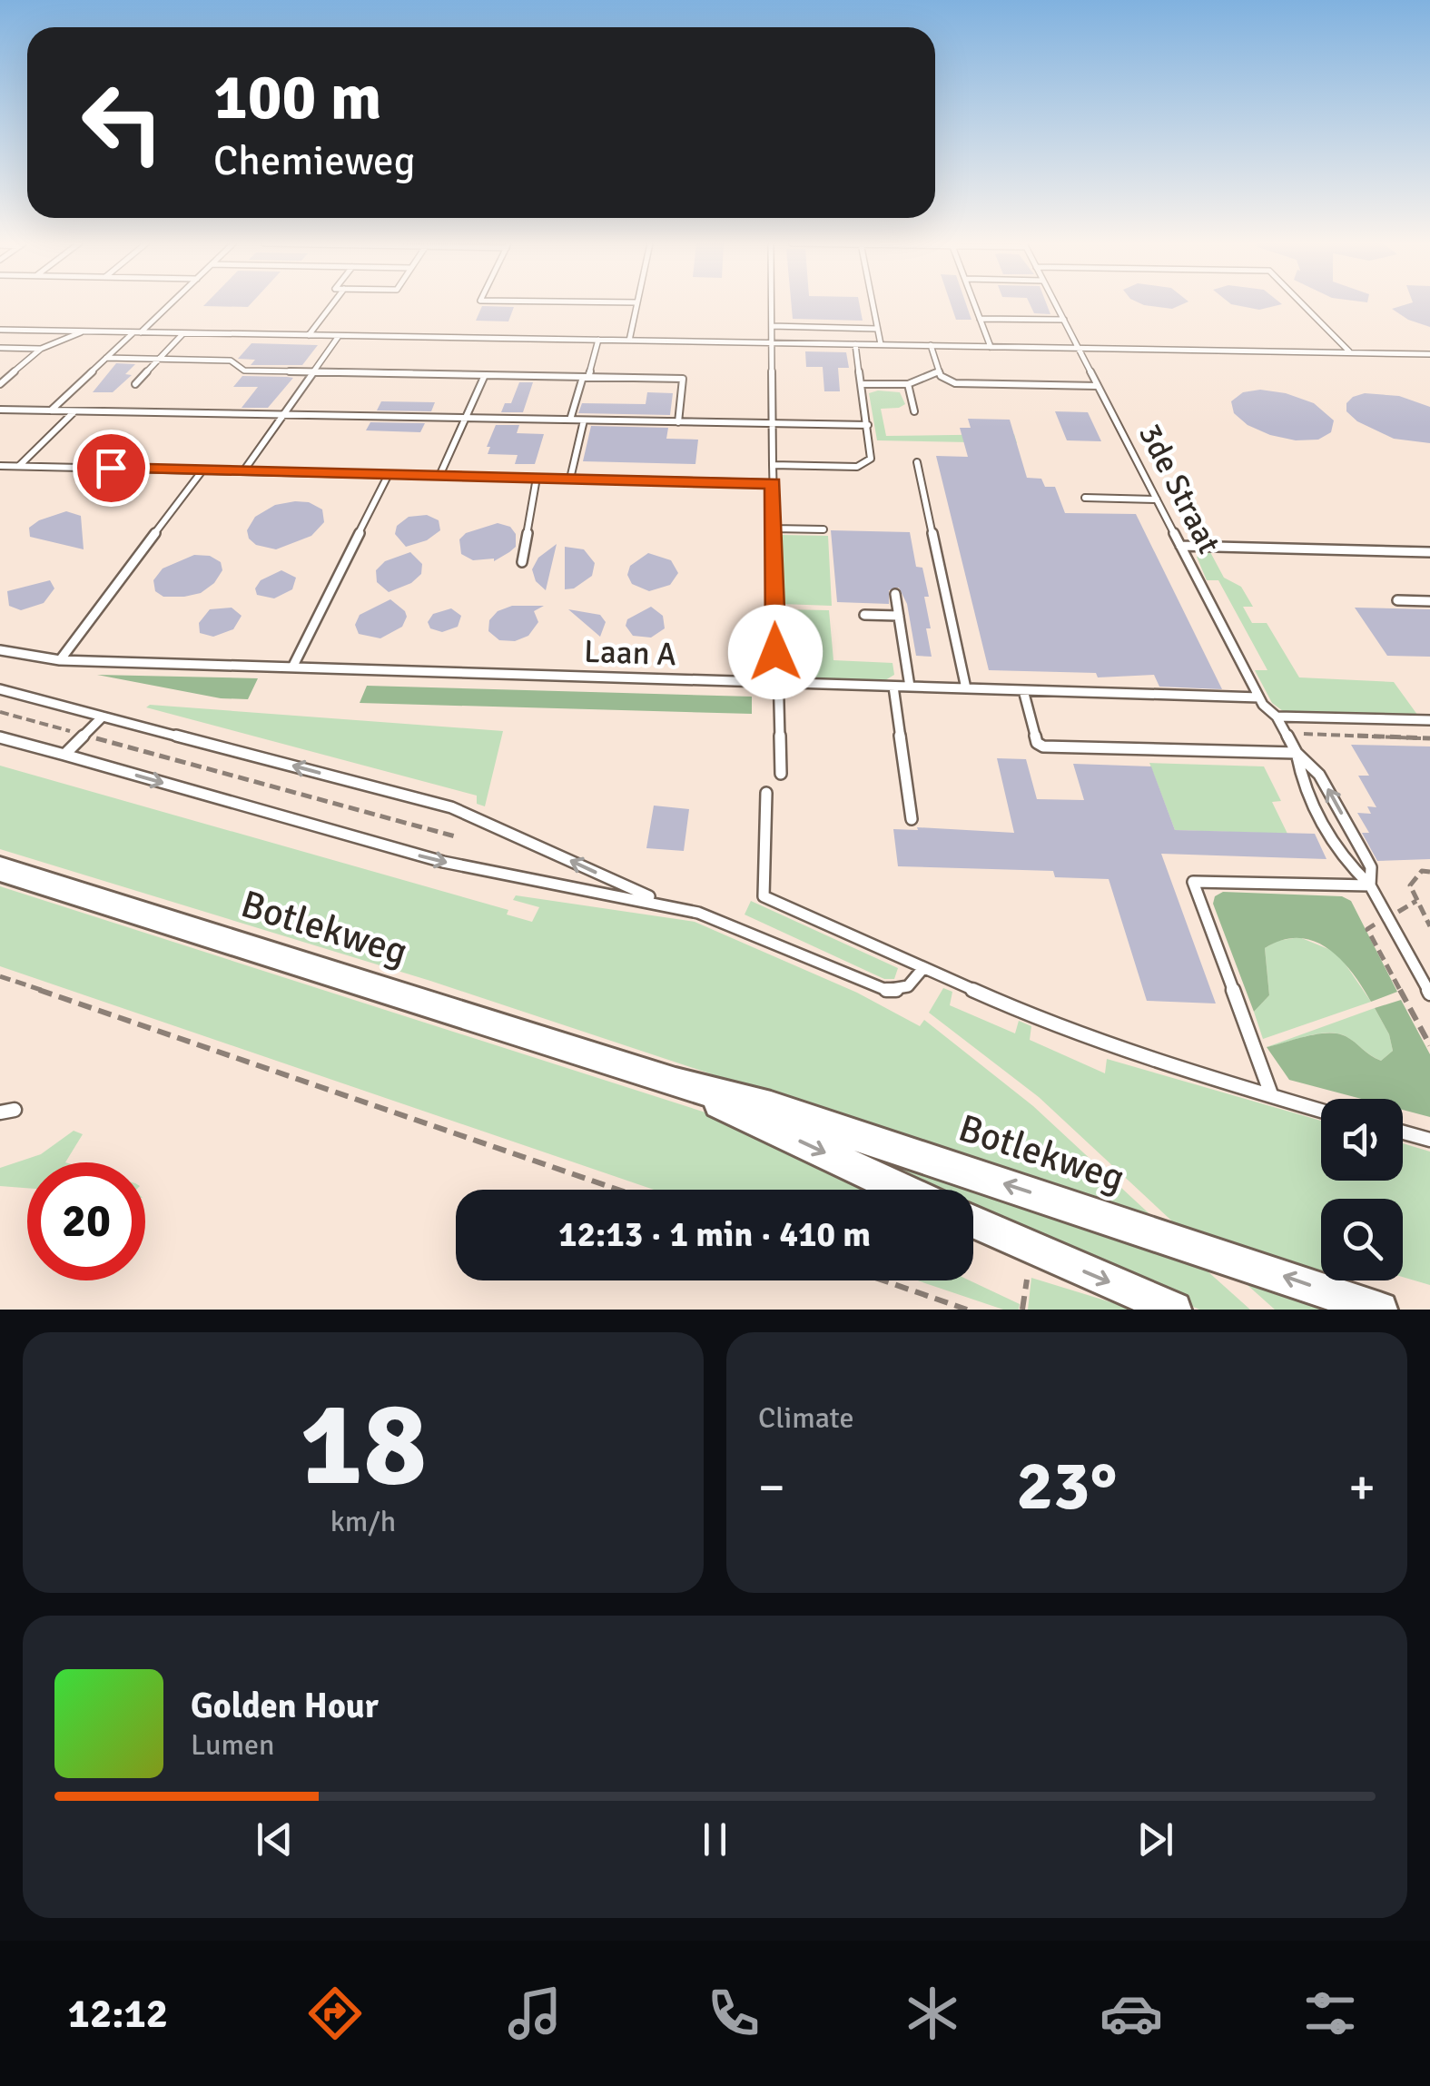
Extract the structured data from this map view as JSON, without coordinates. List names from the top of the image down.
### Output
{
  "streets": {
    "main road": ["Botlekweg"],
    "lane": ["3de Straat", "Laan A"]
  },
  "crossings": [
    ["3de Straat", "Laan A"]
  ],
  "page": {
    "turn": ["100 m", "Chemieweg"],
    "limit": "20",
    "trip": "12:13 · 1 min · 410 m",
    "tile": [
      ["18", "km/h"],
      "Climate"
    ],
    "heat": ["−", "23°", "+"],
    "song": ["Golden Hour", "Lumen"],
    "tabs": "12:12"
  }
}
